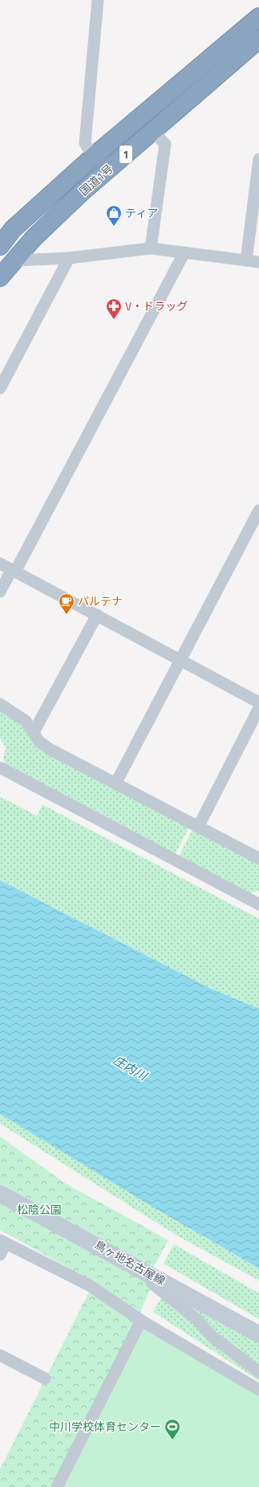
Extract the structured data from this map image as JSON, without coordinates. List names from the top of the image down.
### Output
{
  "streets": {
    "highway": ["1", "国道1号"],
    "main road": ["鳥ヶ地名古屋線"]
  },
  "water": ["庄内川"],
  "parks": ["松陰公園"],
  "places": {
    "shop": ["ティア"],
    "pharmacy": ["V・ドラッグ"],
    "cafe": ["パルテナ"],
    "sports": ["中川学校体育センター"]
  }
}
